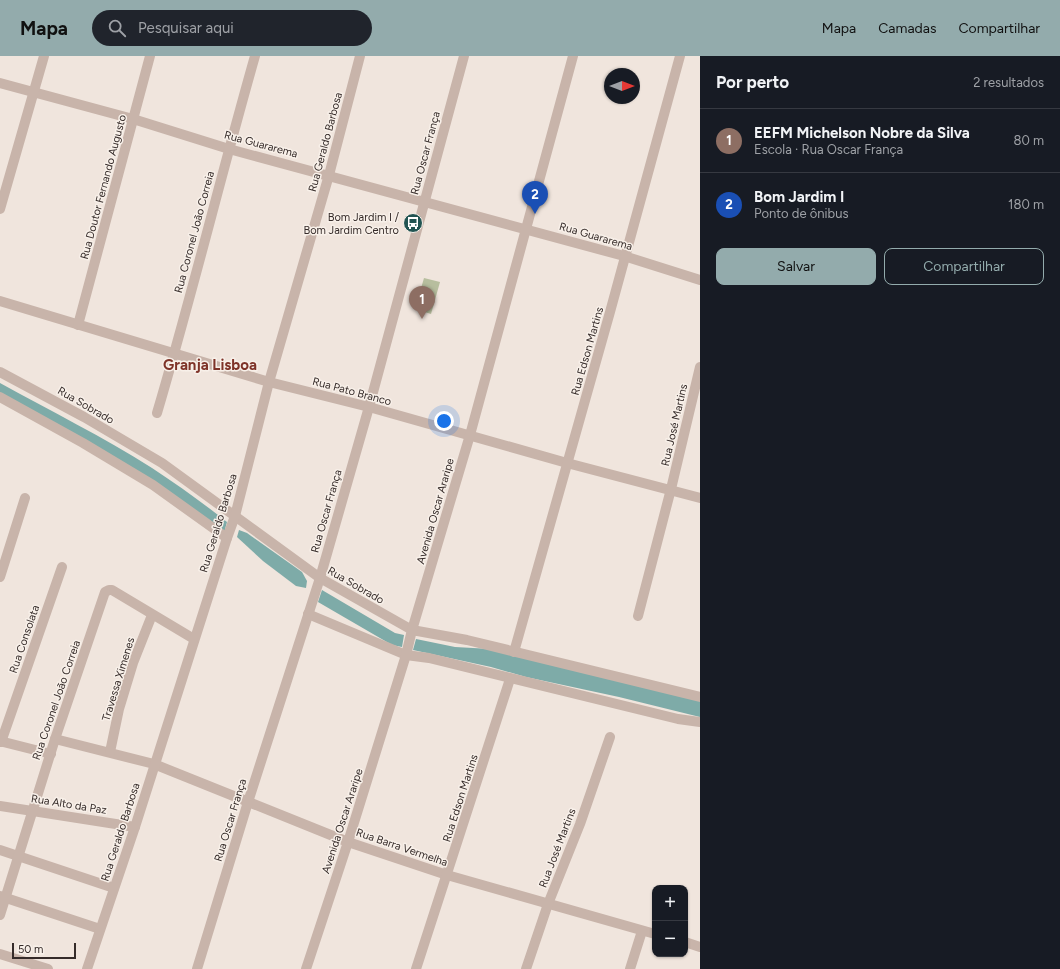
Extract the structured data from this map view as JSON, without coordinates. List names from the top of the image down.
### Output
{
  "streets": {
    "street": [
      "Rua Geraldo Barbosa",
      "Rua Guararema",
      "Rua Oscar França",
      "Rua Doutor Fernando Augusto",
      "Rua Coronel João Correia",
      "Rua Edson Martins",
      "Rua Pato Branco",
      "Rua Sobrado",
      "Rua José Martins",
      "Avenida Oscar Araripe",
      "Rua Consolata",
      "Travessa Ximenes",
      "Rua Alto da Paz",
      "Rua Barra Vermelha"
    ]
  },
  "crossings": [
    ["Rua Geraldo Barbosa", "Rua Guararema"],
    ["Rua Geraldo Barbosa", "Rua Coronel João Correia"],
    ["Rua Geraldo Barbosa", "Rua Pato Branco"],
    ["Rua Geraldo Barbosa", "Rua Sobrado"],
    ["Rua Geraldo Barbosa", "Rua Alto da Paz"],
    ["Rua Geraldo Barbosa", "Rua Barra Vermelha"],
    ["Rua Guararema", "Rua Oscar França"],
    ["Rua Guararema", "Rua Doutor Fernando Augusto"],
    ["Rua Guararema", "Rua Coronel João Correia"],
    ["Rua Guararema", "Rua Edson Martins"],
    ["Rua Guararema", "Avenida Oscar Araripe"],
    ["Rua Oscar França", "Rua Pato Branco"],
    ["Rua Oscar França", "Rua Sobrado"],
    ["Rua Oscar França", "Rua Barra Vermelha"],
    ["Rua Doutor Fernando Augusto", "Rua Pato Branco"],
    ["Rua Coronel João Correia", "Rua Pato Branco"],
    ["Rua Coronel João Correia", "Travessa Ximenes"],
    ["Rua Coronel João Correia", "Rua Alto da Paz"],
    ["Rua Coronel João Correia", "Rua Barra Vermelha"],
    ["Rua Edson Martins", "Rua Pato Branco"],
    ["Rua Edson Martins", "Rua Sobrado"],
    ["Rua Edson Martins", "Rua Barra Vermelha"],
    ["Rua Pato Branco", "Rua José Martins"],
    ["Rua Pato Branco", "Avenida Oscar Araripe"],
    ["Rua Sobrado", "Avenida Oscar Araripe"],
    ["Rua José Martins", "Rua Barra Vermelha"],
    ["Avenida Oscar Araripe", "Rua Barra Vermelha"],
    ["Travessa Ximenes", "Rua Barra Vermelha"]
  ],
  "districts": ["Granja Lisboa"],
  "places": {
    "bus stop": ["Bom Jardim I / Bom Jardim Centro"]
  },
  "scale_bar": "50 m",
  "north": "right",
  "page": {
    "header": "Mapa",
    "search": "Pesquisar aqui",
    "nav": ["Mapa", "Camadas", "Compartilhar"],
    "heading": ["Por perto", "2 resultados"],
    "list": [
      {
        "mark": "1",
        "name": "EEFM Michelson Nobre da Silva",
        "note": "Escola · Rua Oscar França",
        "value": "80 m"
      },
      {
        "mark": "2",
        "name": "Bom Jardim I",
        "note": "Ponto de ônibus",
        "value": "180 m"
      }
    ],
    "pins": ["2", "1"],
    "buttons": ["Salvar", "Compartilhar"],
    "map_buttons": ["+", "−"],
    "scale": "50 m"
  }
}
